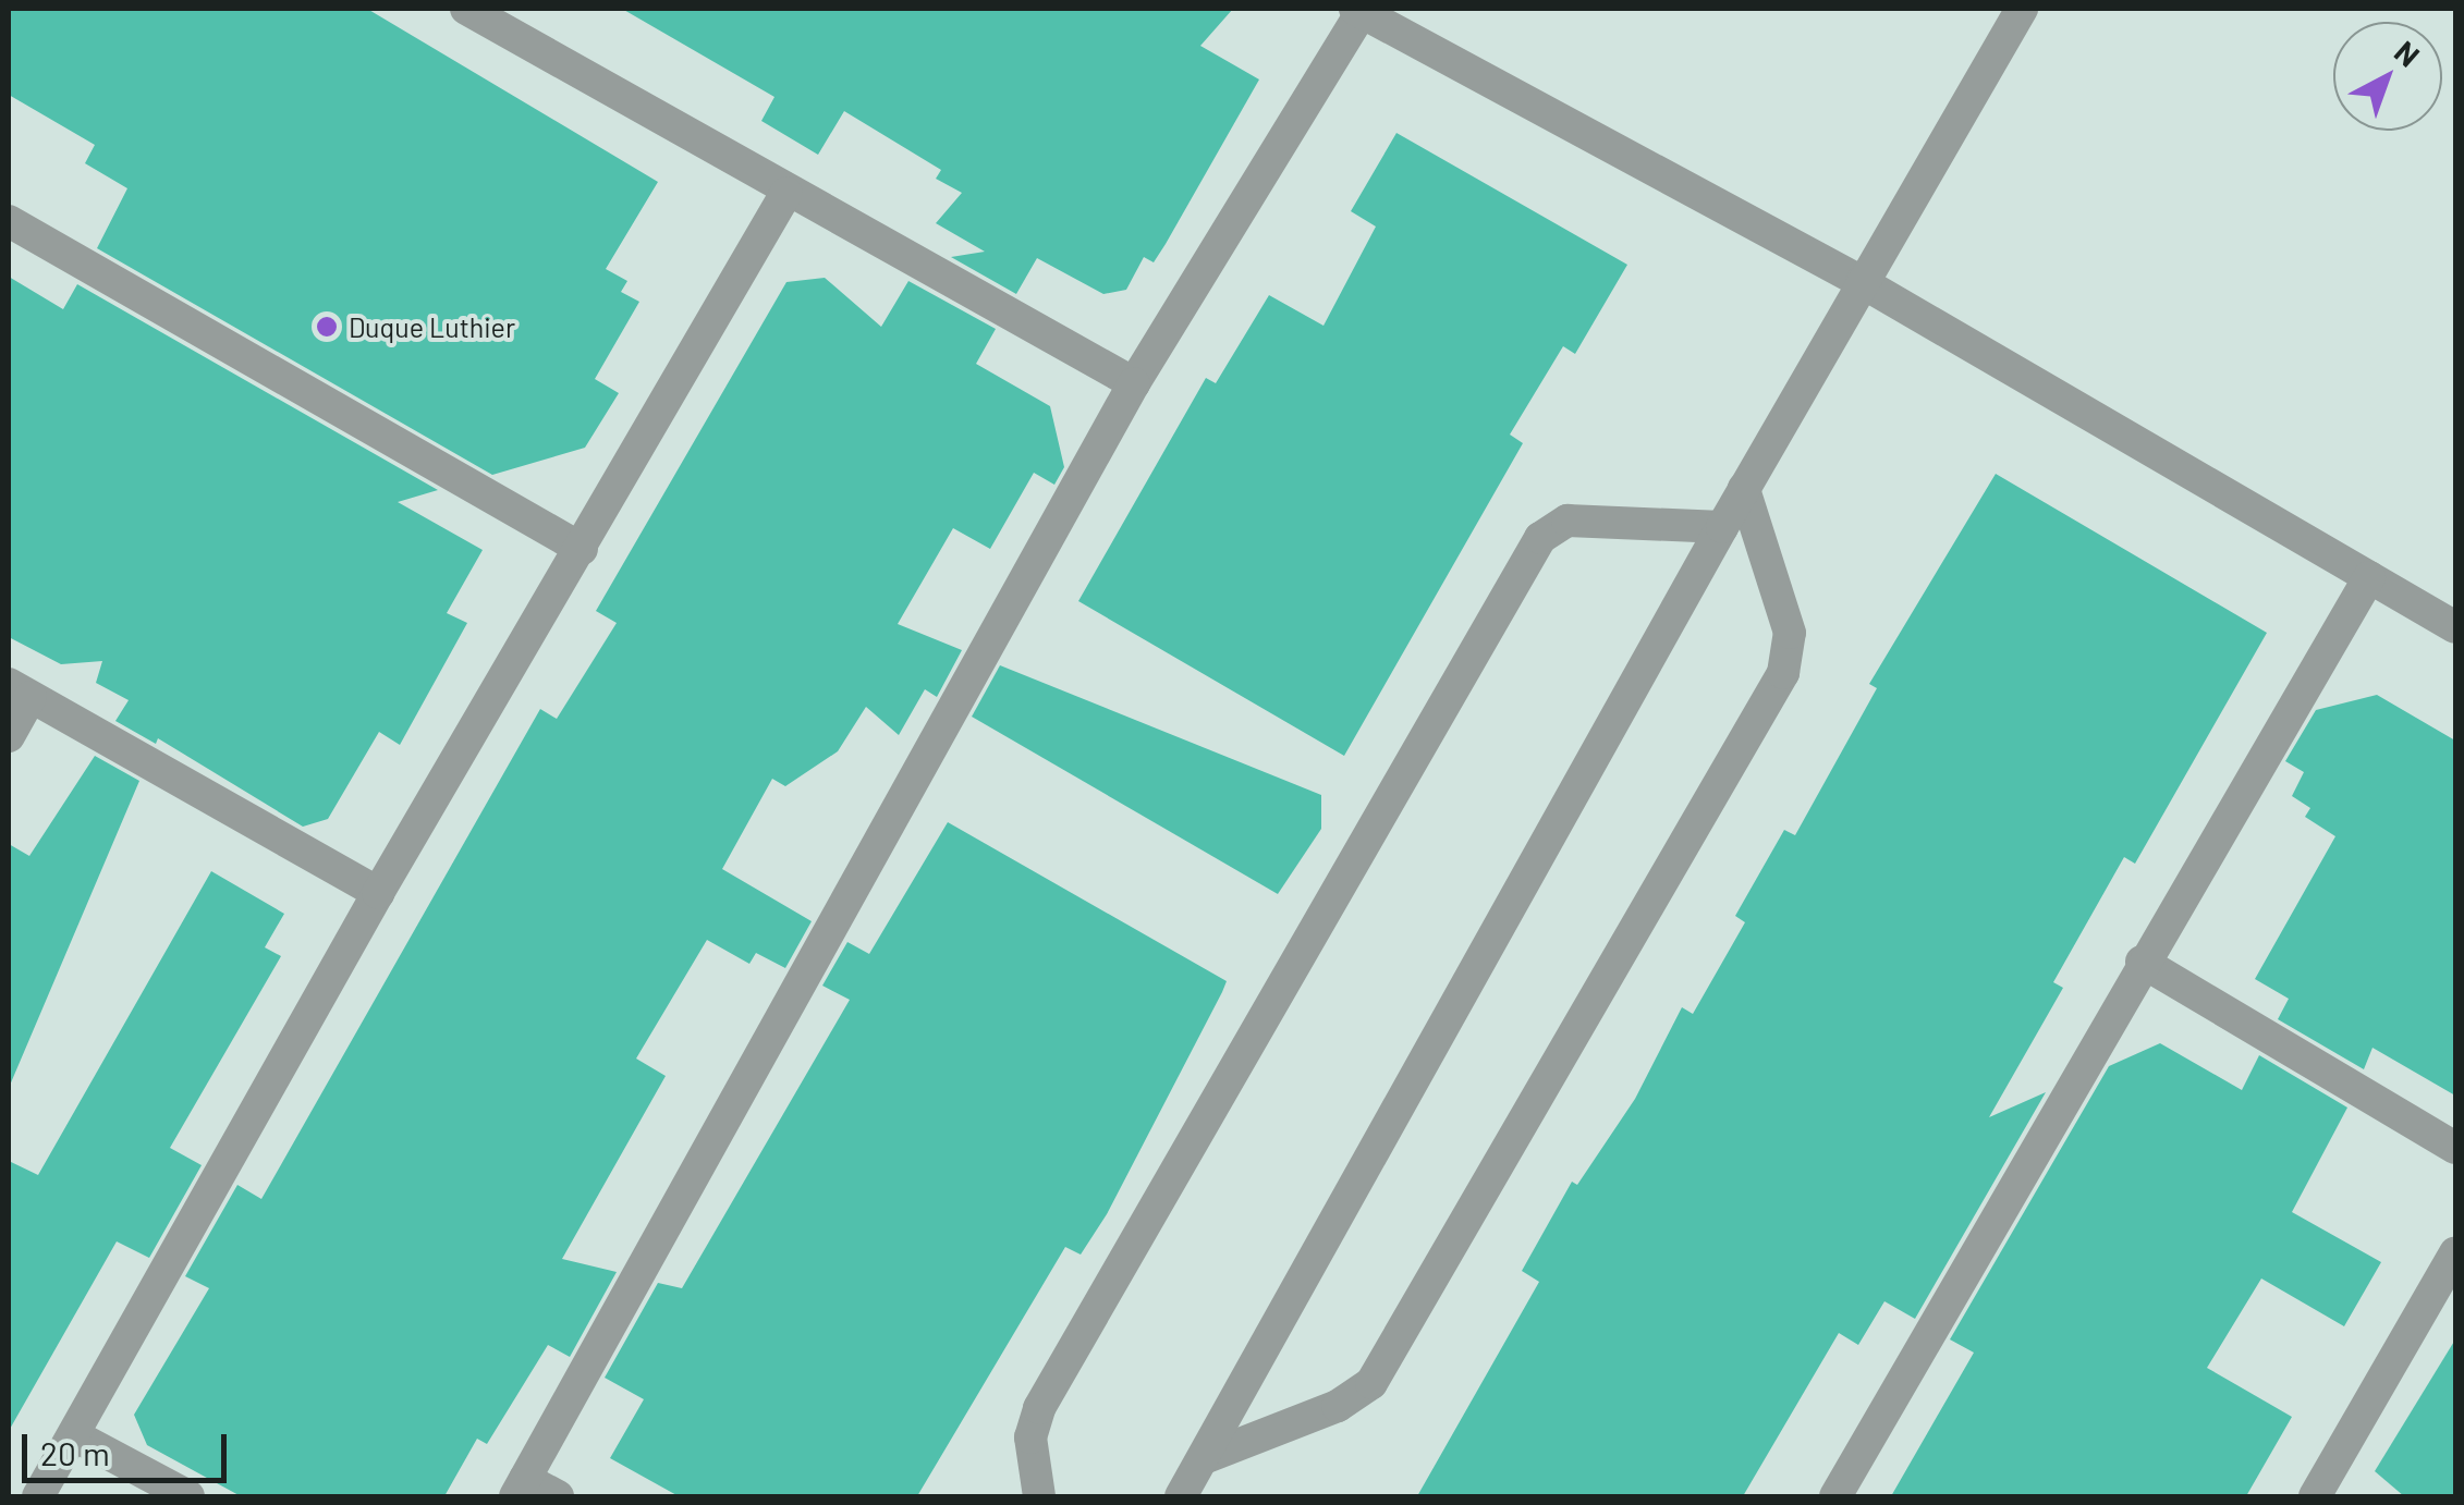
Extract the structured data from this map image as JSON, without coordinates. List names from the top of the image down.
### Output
{
  "places": ["Duque Luthier"],
  "scale_bar": "20 m",
  "north": "top right"
}
